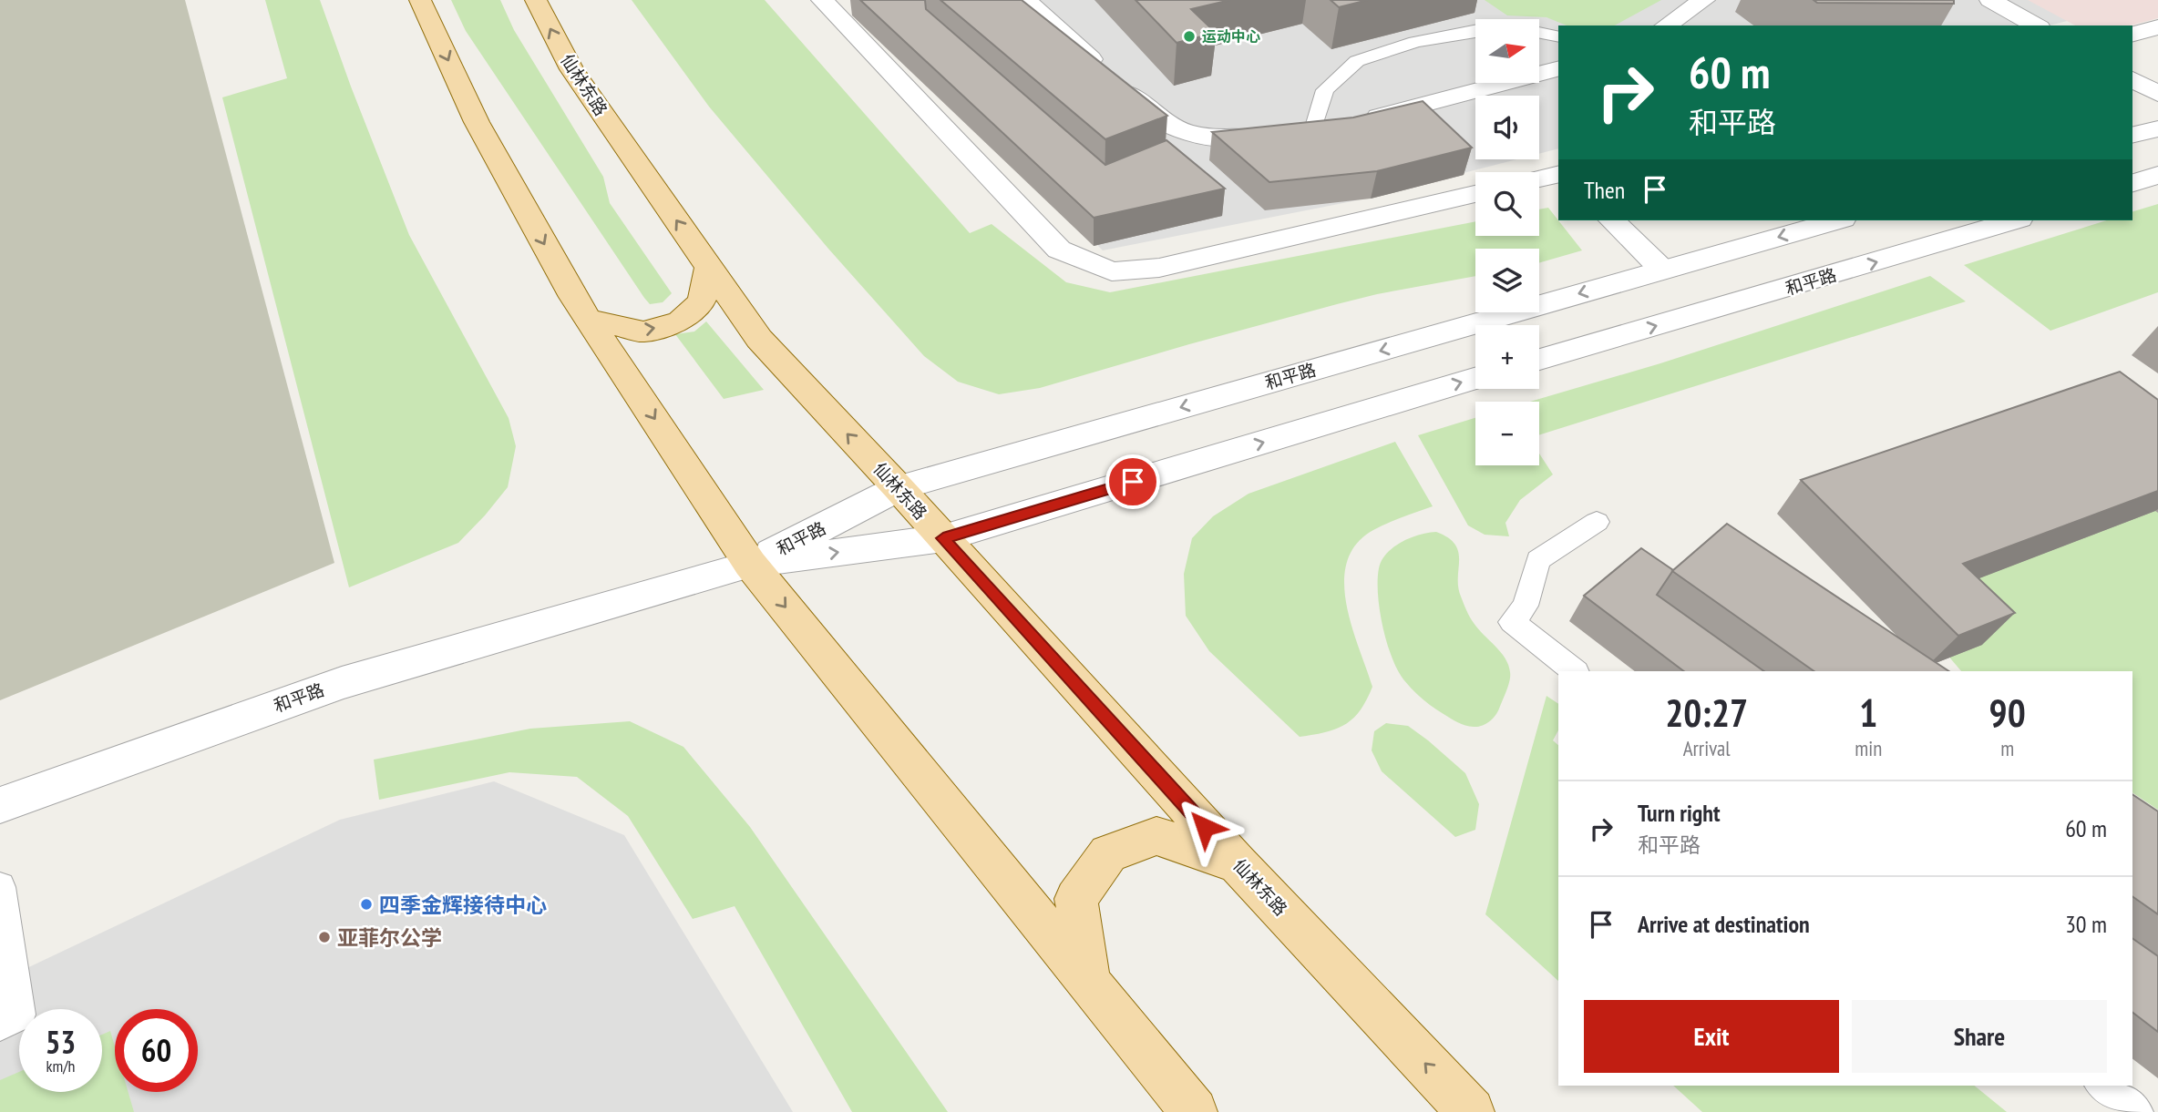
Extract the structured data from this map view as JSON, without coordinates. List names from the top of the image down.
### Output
{
  "streets": {
    "main road": ["仙林东路"],
    "street": ["和平路"]
  },
  "crossings": [
    ["仙林东路", "和平路"]
  ],
  "places": ["运动中心", "四季金辉接待中心", "亚菲尔公学"],
  "north": "right",
  "page": {
    "map_buttons": ["+", "−"],
    "turn": ["60 m", "和平路"],
    "then": "Then",
    "eta": [
      "20:27",
      "Arrival",
      "1",
      "min",
      "90",
      "m"
    ],
    "list": [
      {
        "name": "Turn right",
        "note": "和平路",
        "value": "60 m"
      },
      {
        "name": "Arrive at destination",
        "value": "30 m"
      }
    ],
    "buttons": ["Exit", "Share"],
    "speed": "53 km/h",
    "limit": "60"
  }
}
